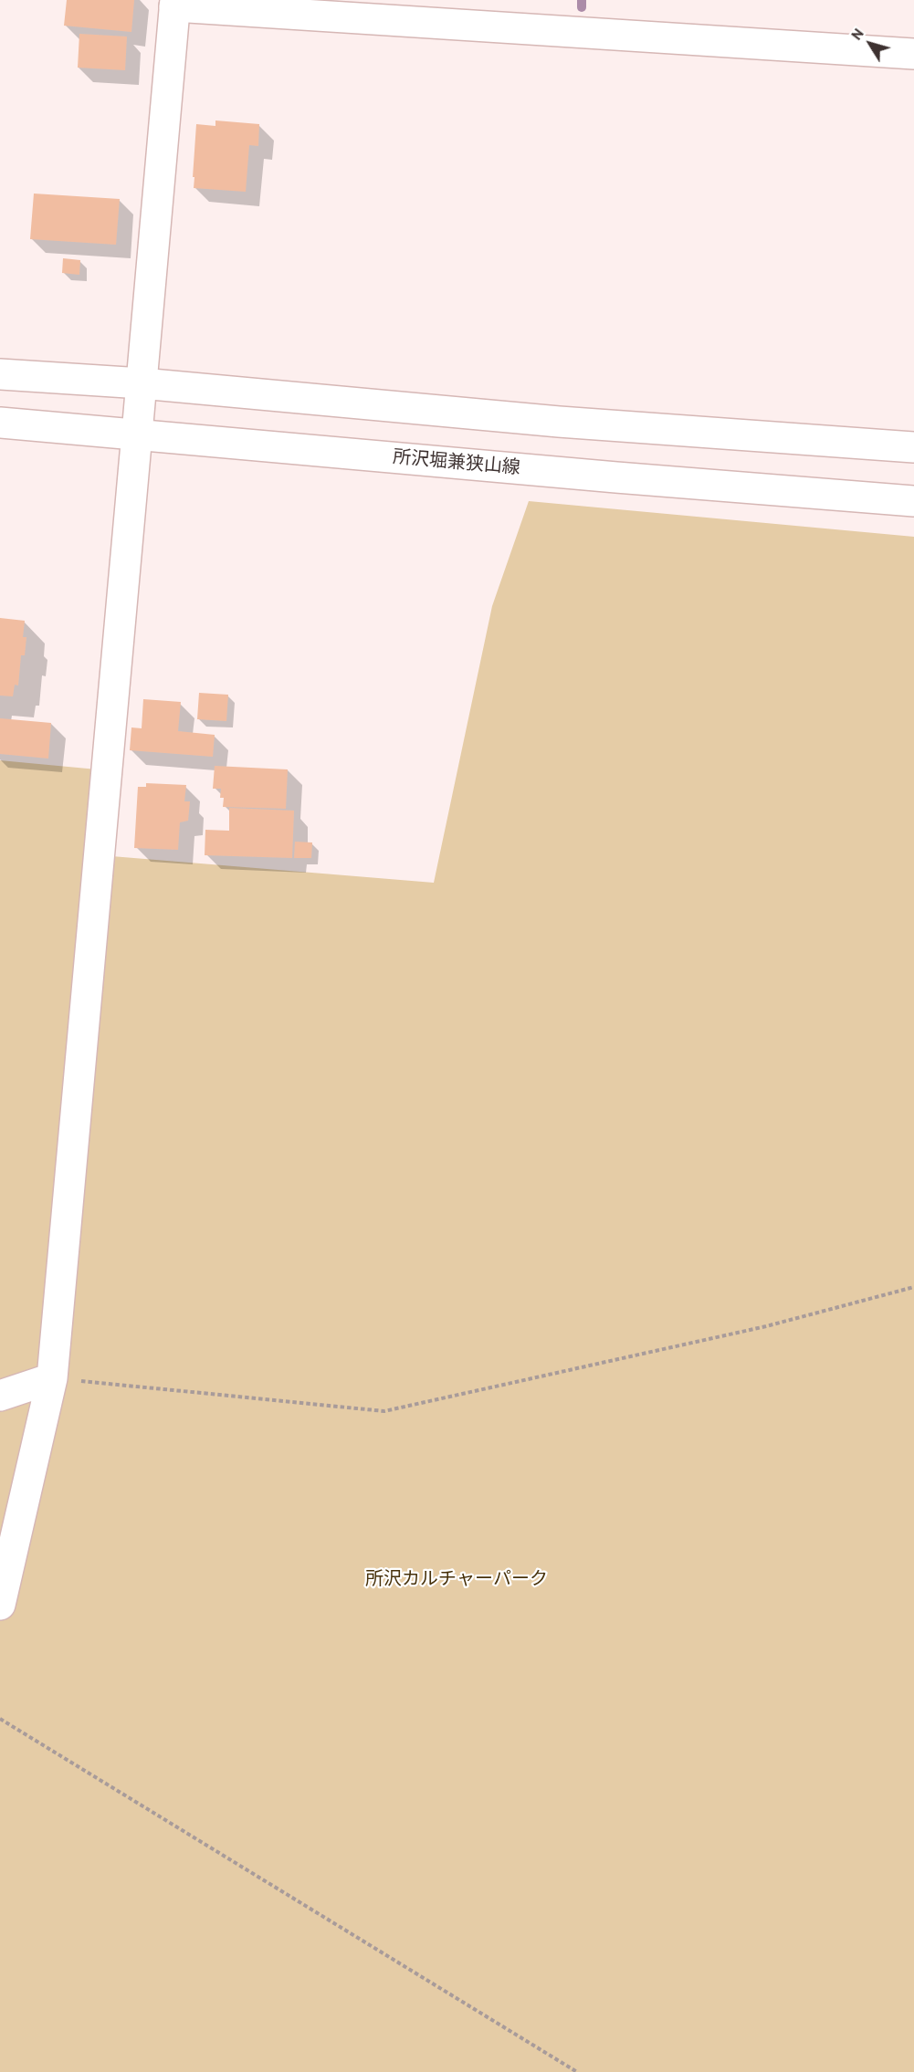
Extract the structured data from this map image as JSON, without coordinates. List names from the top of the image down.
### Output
{
  "streets": {
    "street": ["所沢堀兼狭山線"]
  },
  "parks": ["所沢カルチャーパーク"],
  "north": "top left"
}
